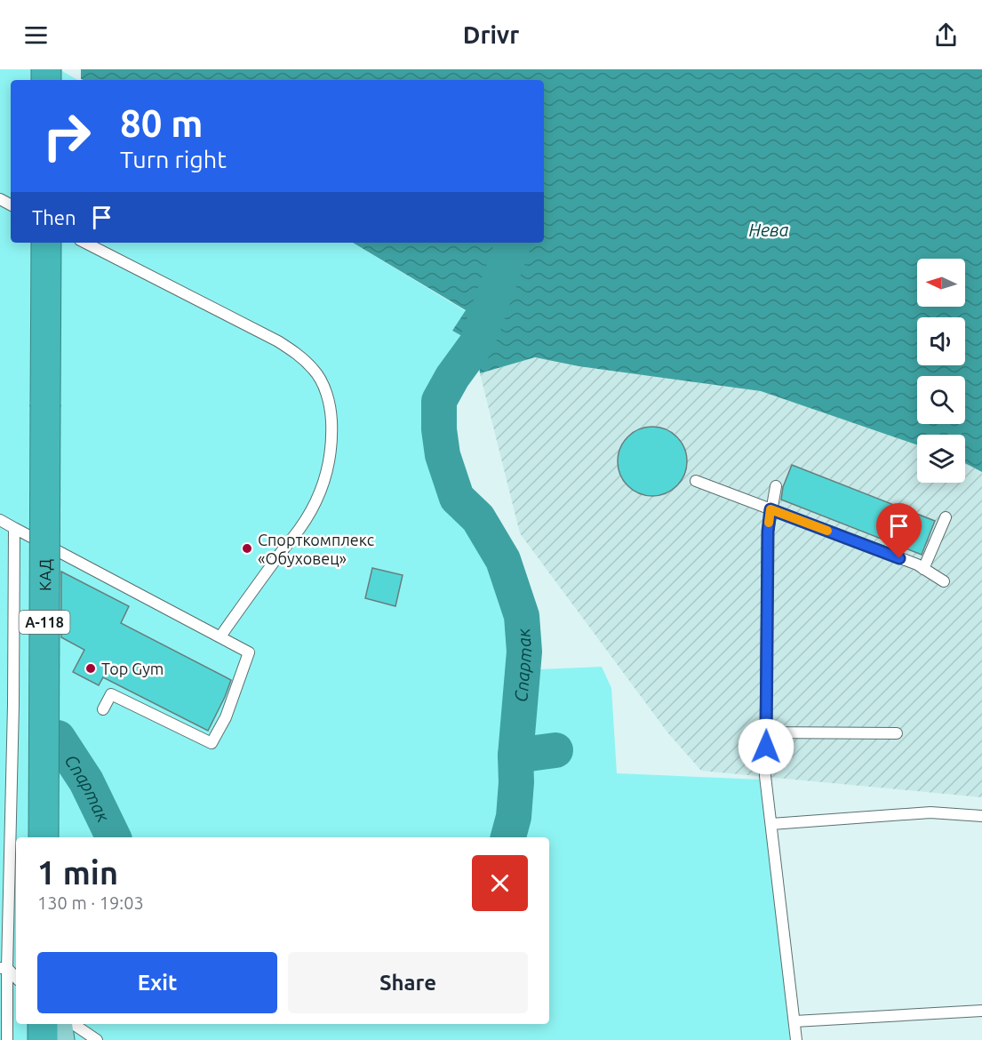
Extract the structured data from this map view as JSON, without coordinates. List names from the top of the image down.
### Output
{
  "streets": {
    "highway": ["КАД", "А-118"]
  },
  "water": ["Нева", "Спартак"],
  "places": ["Спорткомплекс «Обуховец»", "Top Gym"],
  "north": "left",
  "page": {
    "header": "Drivr",
    "turn": ["80 m", "Turn right"],
    "then": "Then",
    "heading": ["1 min", "130 m · 19:03"],
    "buttons": ["Exit", "Share"]
  }
}
